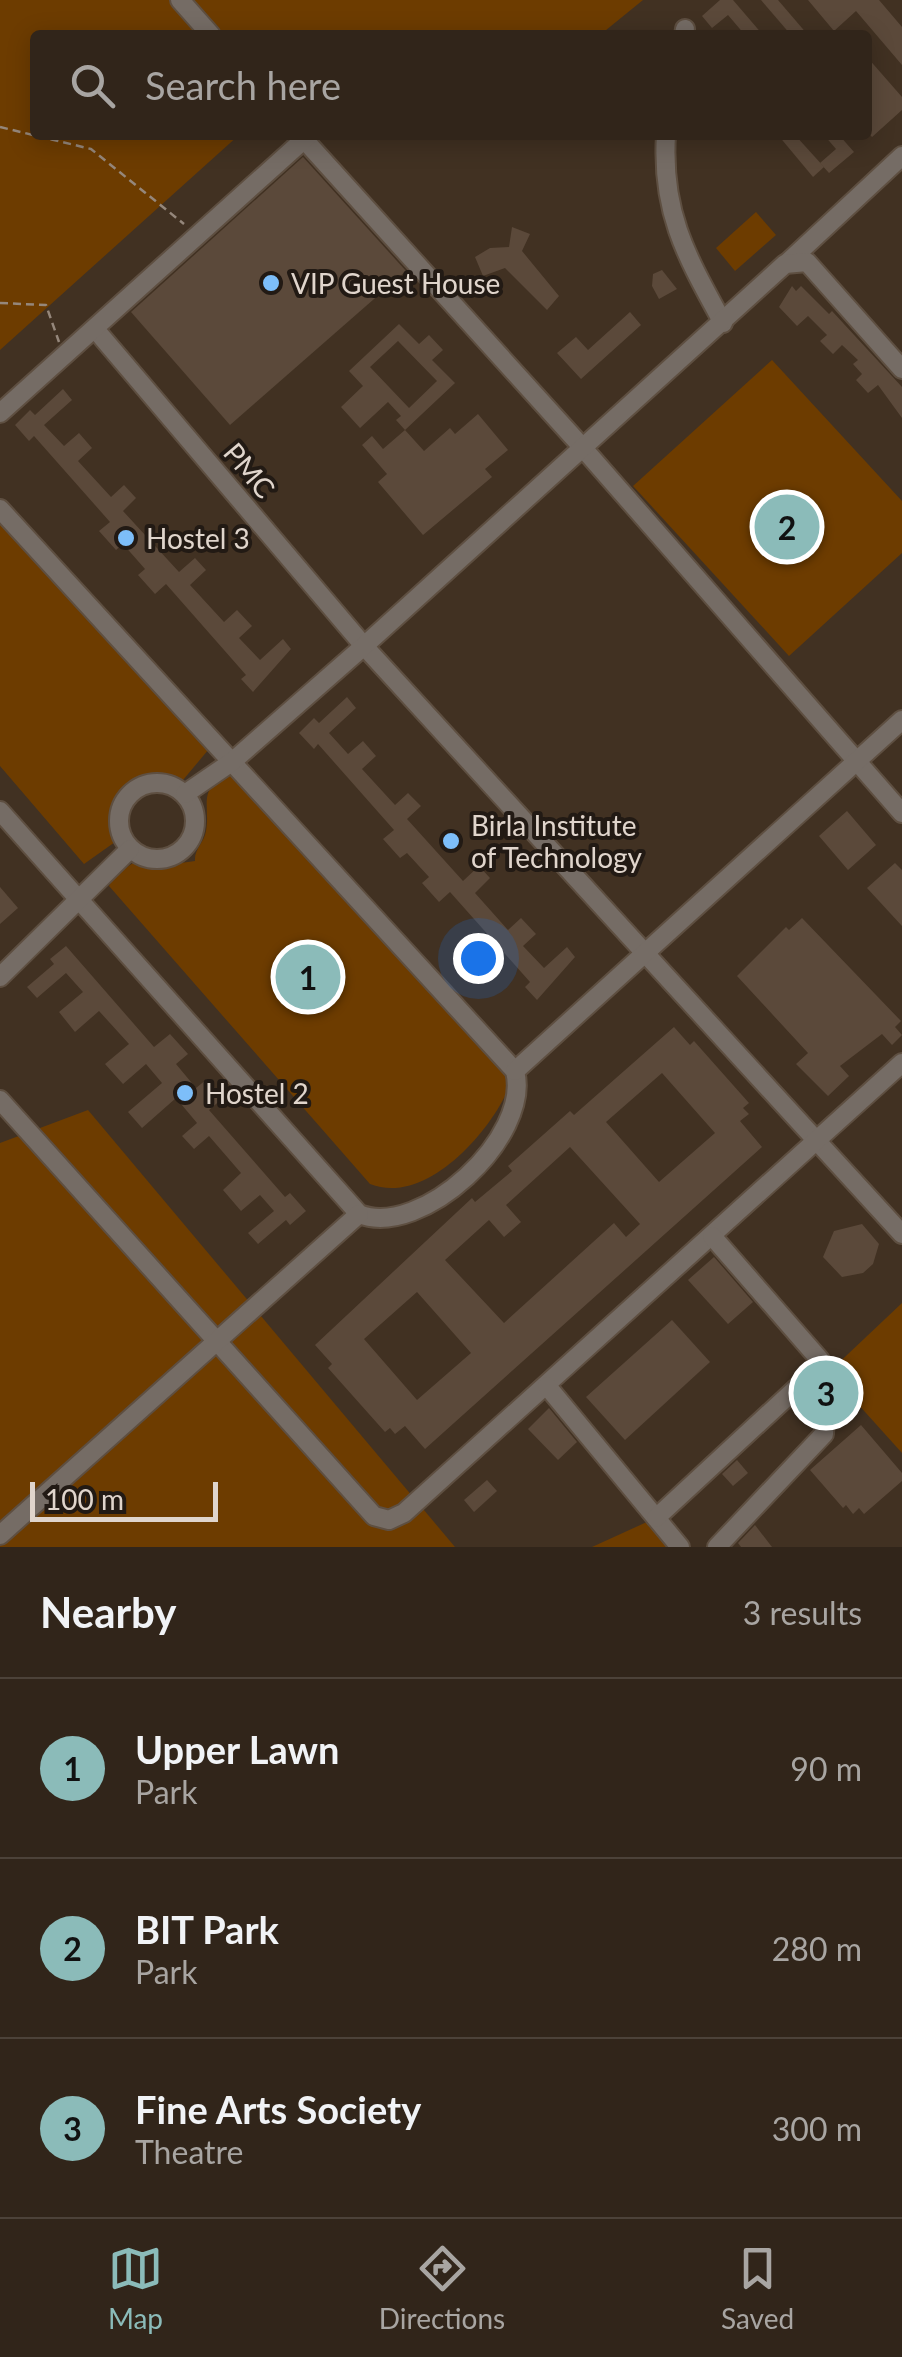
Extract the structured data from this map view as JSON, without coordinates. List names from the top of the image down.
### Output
{
  "streets": {
    "street": ["PMC"]
  },
  "places": [
    "VIP Guest House",
    "Hostel 3",
    "Birla Institute of Technology",
    "Hostel 2"
  ],
  "scale_bar": "100 m",
  "page": {
    "search": "Search here",
    "pins": ["2", "1", "3"],
    "scale": "100 m",
    "heading": ["Nearby", "3 results"],
    "list": [
      {
        "mark": "1",
        "name": "Upper Lawn",
        "note": "Park",
        "value": "90 m"
      },
      {
        "mark": "2",
        "name": "BIT Park",
        "note": "Park",
        "value": "280 m"
      },
      {
        "mark": "3",
        "name": "Fine Arts Society",
        "note": "Theatre",
        "value": "300 m"
      }
    ],
    "nav": ["Map", "Directions", "Saved"]
  }
}
